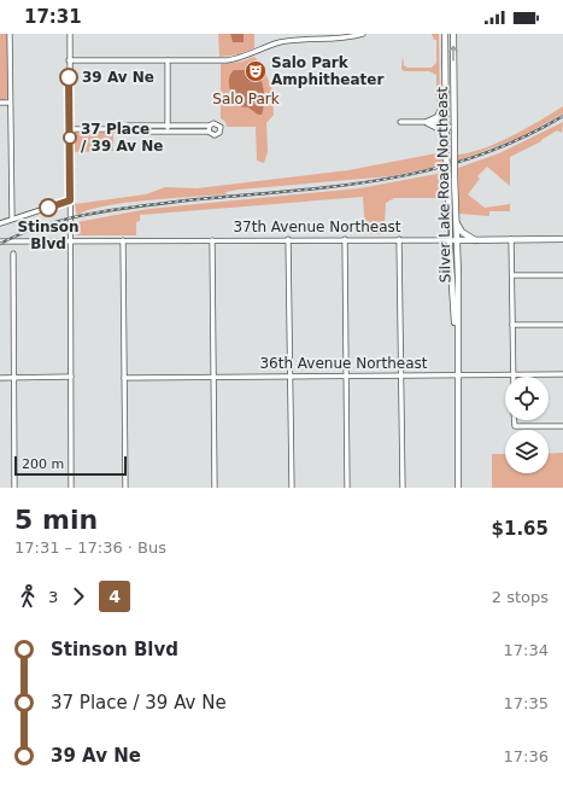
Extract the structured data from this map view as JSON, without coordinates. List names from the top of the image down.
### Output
{
  "streets": {
    "main road": ["Silver Lake Road Northeast", "37th Avenue Northeast"],
    "street": ["36th Avenue Northeast"]
  },
  "crossings": [
    ["Silver Lake Road Northeast", "37th Avenue Northeast"],
    ["Silver Lake Road Northeast", "36th Avenue Northeast"]
  ],
  "parks": ["Salo Park"],
  "places": {
    "theatre": ["Salo Park Amphitheater"],
    "other": ["39 Av Ne", "37 Place / 39 Av Ne", "Stinson Blvd"]
  },
  "lines": ["bus line 4"],
  "scale_bar": "200 m",
  "page": {
    "status": "17:31",
    "scale": "200 m",
    "heading": ["5 min", "17:31 – 17:36 · Bus", "$1.65"],
    "legs": ["3", "4", "2 stops"],
    "list": [
      {
        "name": "Stinson Blvd",
        "value": "17:34"
      },
      {
        "name": "37 Place / 39 Av Ne",
        "value": "17:35"
      },
      {
        "name": "39 Av Ne",
        "value": "17:36"
      }
    ]
  }
}
